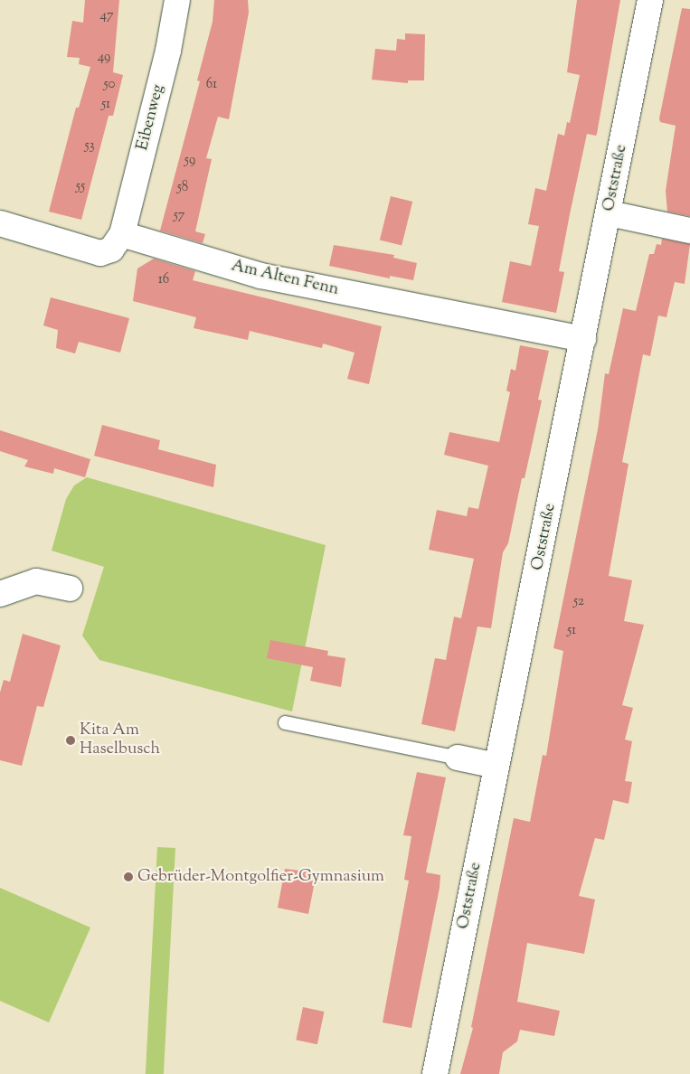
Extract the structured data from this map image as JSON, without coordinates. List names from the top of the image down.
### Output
{
  "streets": {
    "street": ["Eibenweg", "Oststraße", "Am Alten Fenn"]
  },
  "crossings": [
    ["Eibenweg", "Am Alten Fenn"],
    ["Oststraße", "Am Alten Fenn"]
  ],
  "places": ["Kita Am Haselbusch", "Gebrüder-Montgolfier-Gymnasium"],
  "house_numbers": [
    "47",
    "49",
    "50",
    "61",
    "51",
    "53",
    "59",
    "55",
    "58",
    "57",
    "16",
    "52",
    "51"
  ]
}
